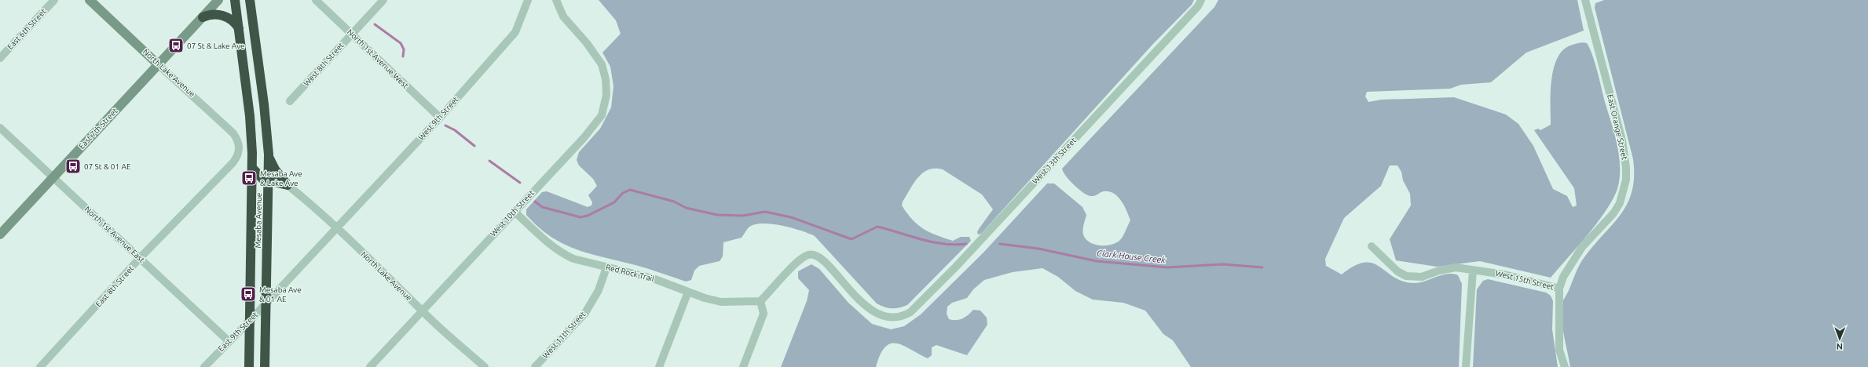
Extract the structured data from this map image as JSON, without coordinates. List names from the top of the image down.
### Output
{
  "streets": {
    "highway": ["Mesaba Avenue"],
    "street": [
      "East 6th Street",
      "North 1st Avenue West",
      "West 8th Street",
      "North Lake Avenue",
      "West 9th Street",
      "East Orange Street",
      "East 7th Street",
      "West 13th Street",
      "West 10th Street",
      "North 1st Avenue East",
      "Red Rock Trail",
      "West 15th Street",
      "East 8th Street",
      "East 9th Street",
      "West 11th Street"
    ]
  },
  "crossings": [
    ["North 1st Avenue West", "West 8th Street"],
    ["North 1st Avenue West", "West 9th Street"],
    ["North Lake Avenue", "West 9th Street"],
    ["North Lake Avenue", "East 7th Street"],
    ["North Lake Avenue", "West 10th Street"],
    ["North Lake Avenue", "East 8th Street"],
    ["North Lake Avenue", "East 9th Street"],
    ["West 9th Street", "East 9th Street"],
    ["East Orange Street", "West 15th Street"],
    ["East 7th Street", "North 1st Avenue East"],
    ["West 13th Street", "Red Rock Trail"],
    ["West 10th Street", "Red Rock Trail"],
    ["Mesaba Avenue", "East 9th Street"],
    ["North 1st Avenue East", "East 8th Street"],
    ["North 1st Avenue East", "East 9th Street"],
    ["Red Rock Trail", "West 11th Street"]
  ],
  "water": ["Clark House Creek"],
  "places": {
    "bus stop": [
      "07 St & Lake Ave",
      "07 St & 01 AE",
      "Mesaba Ave & Lake Ave",
      "Mesaba Ave & 01 AE"
    ]
  },
  "north": "bottom"
}
